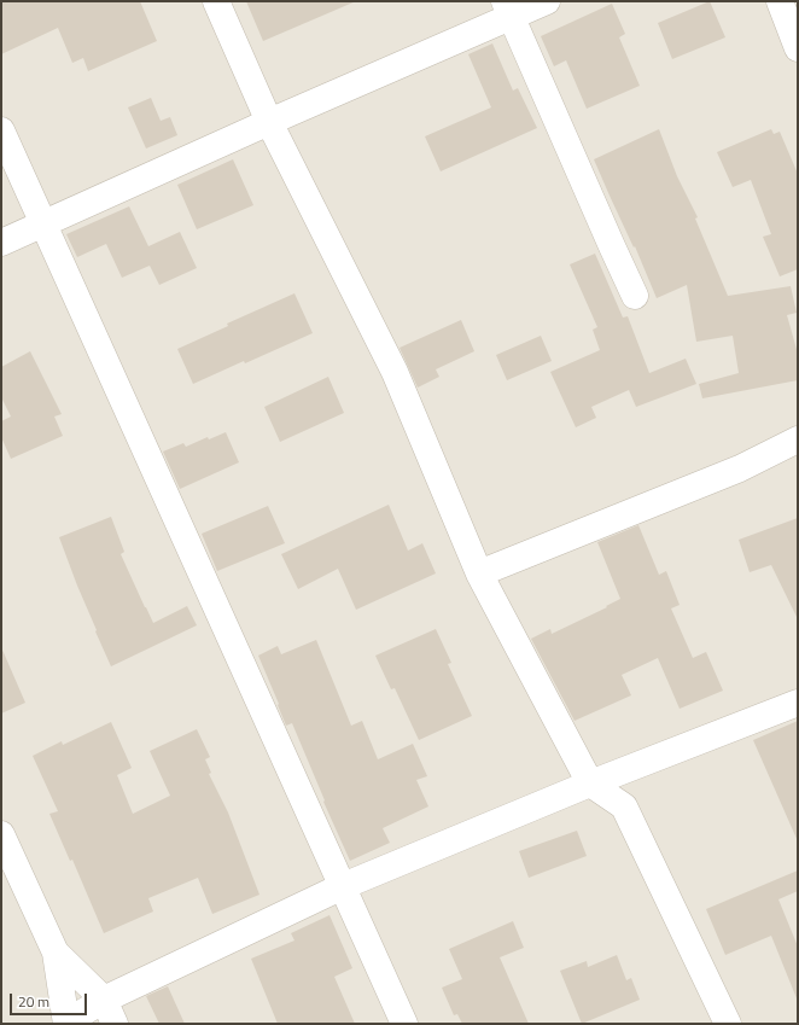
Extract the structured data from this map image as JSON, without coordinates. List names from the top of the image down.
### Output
{
  "scale_bar": "20 m"
}
